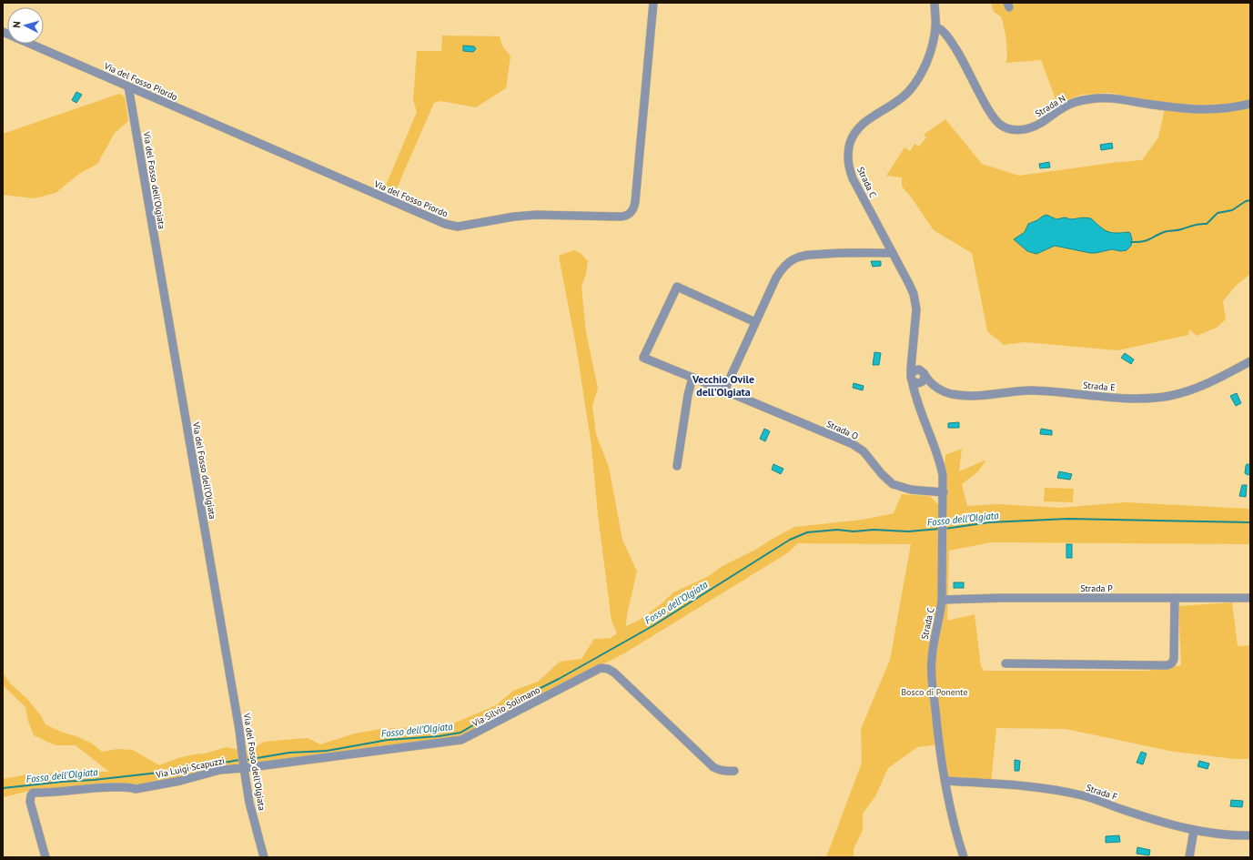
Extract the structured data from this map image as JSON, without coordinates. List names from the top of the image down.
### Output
{
  "streets": {
    "street": [
      "Via del Fosso Piordo",
      "Strada N",
      "Via del Fosso dell'Olgiata",
      "Strada C",
      "Strada E",
      "Strada O",
      "Strada P",
      "Via Silvio Solimano",
      "Via Luigi Scapuzzi",
      "Strada F"
    ]
  },
  "crossings": [
    ["Via del Fosso Piordo", "Via del Fosso dell'Olgiata"],
    ["Strada N", "Strada C"],
    ["Via del Fosso dell'Olgiata", "Via Silvio Solimano"],
    ["Via del Fosso dell'Olgiata", "Via Luigi Scapuzzi"],
    ["Strada C", "Strada E"],
    ["Strada C", "Strada O"],
    ["Strada C", "Strada P"],
    ["Strada C", "Strada F"],
    ["Via Silvio Solimano", "Via Luigi Scapuzzi"]
  ],
  "districts": ["Vecchio Ovile dell'Olgiata"],
  "water": ["Fosso dell’Olgiata", "Fosso dell'Olgiata"],
  "parks": ["Bosco di Ponente"],
  "north": "left"
}
